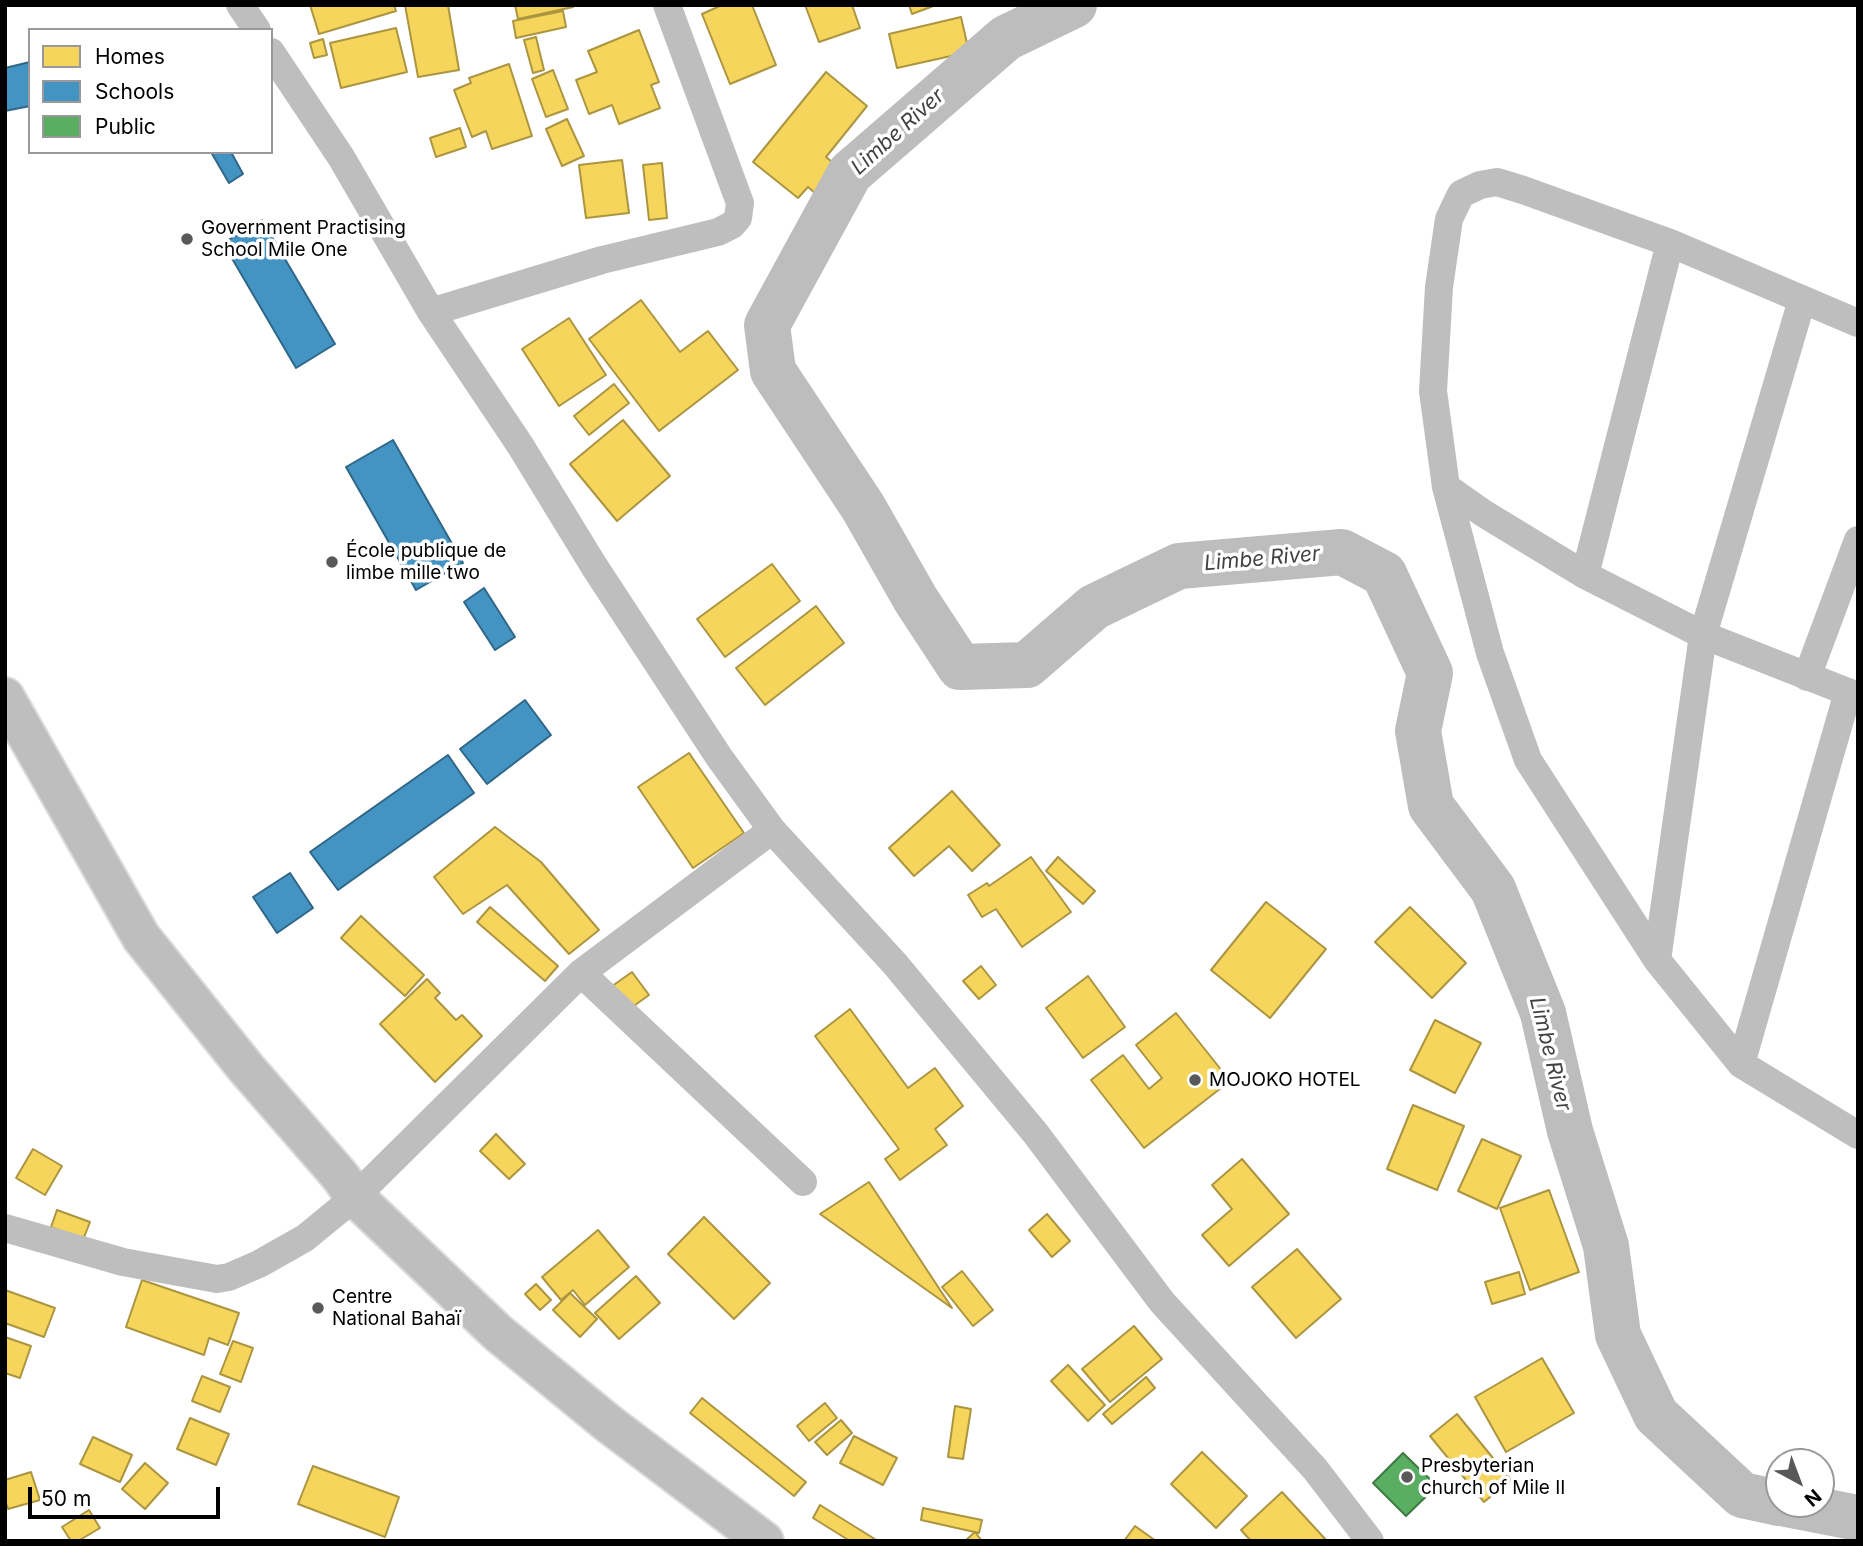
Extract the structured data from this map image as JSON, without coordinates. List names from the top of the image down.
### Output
{
  "water": ["Limbe River"],
  "places": [
    "Government Practising School Mile One",
    "École publique de limbe mille two",
    "MOJOKO HOTEL",
    "Centre National Bahaï",
    "Presbyterian church of Mile II"
  ],
  "legend": ["Homes", "Schools", "Public"],
  "scale_bar": "50 m",
  "north": "bottom right"
}
